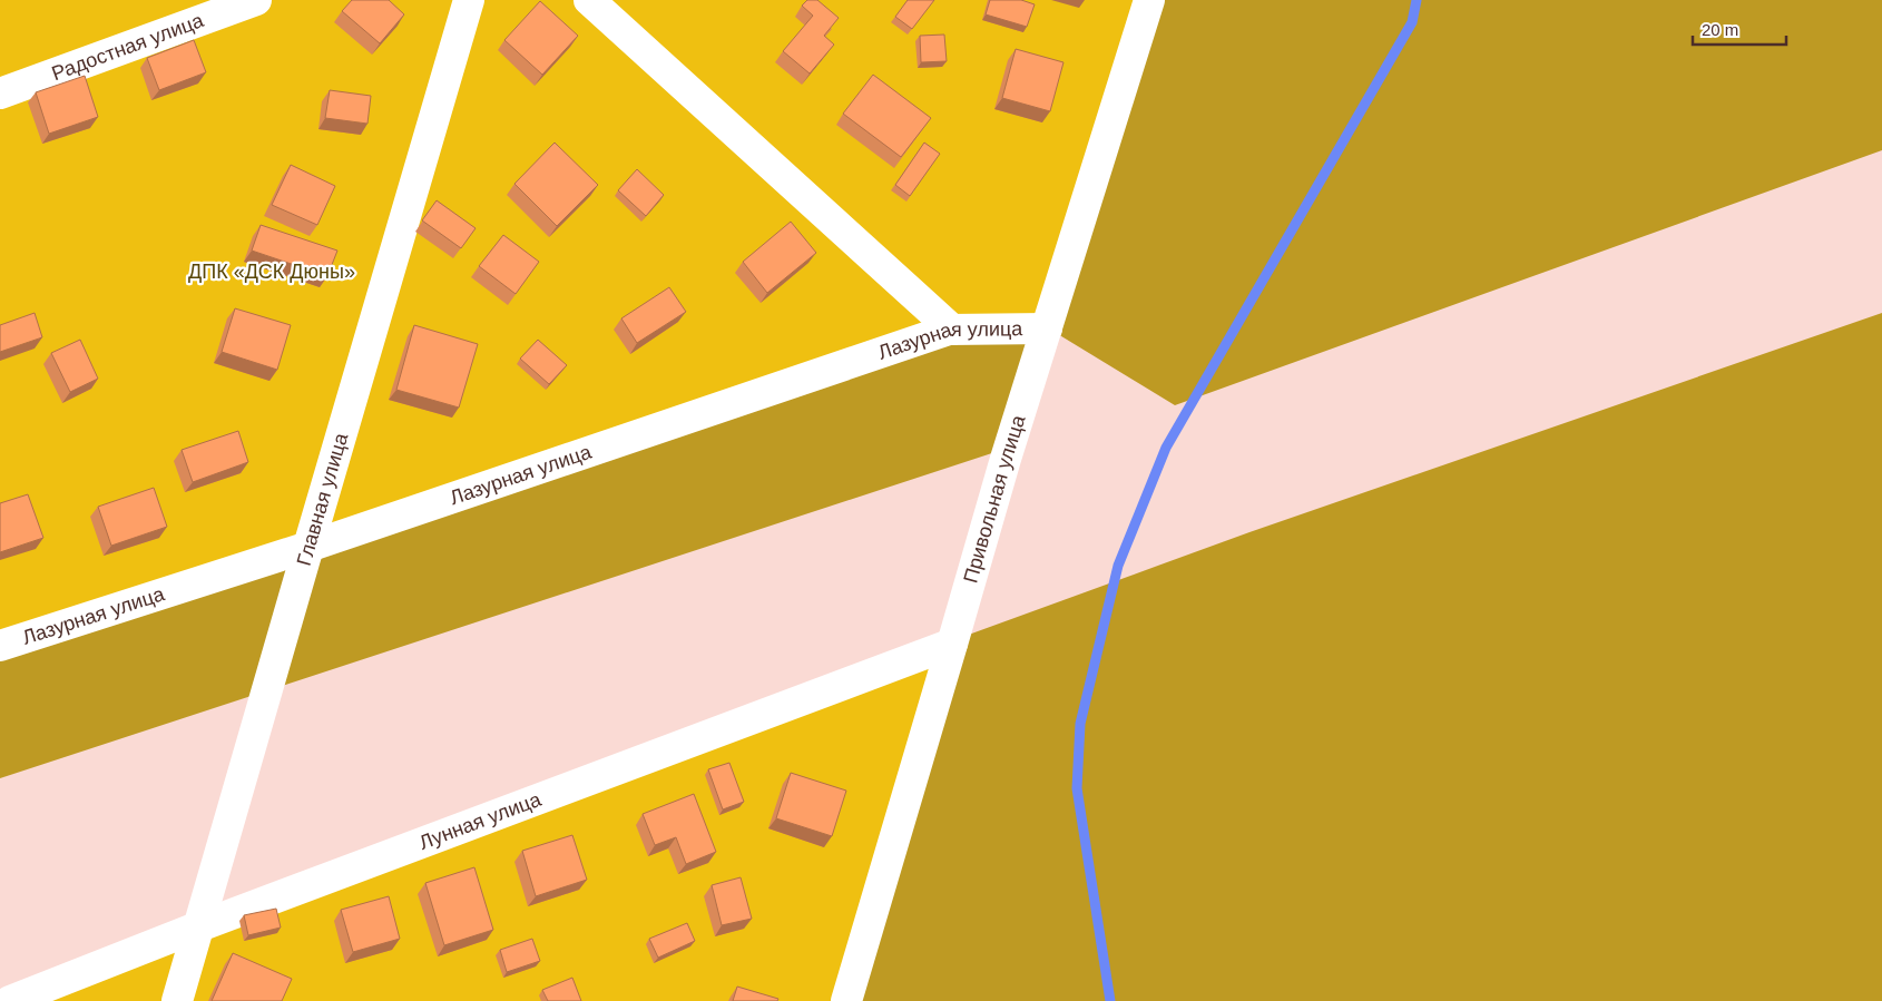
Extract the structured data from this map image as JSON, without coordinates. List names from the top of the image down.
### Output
{
  "streets": {
    "street": [
      "Радостная улица",
      "Лазурная улица",
      "Главная улица",
      "Привольная улица",
      "Лунная улица"
    ]
  },
  "crossings": [
    ["Лазурная улица", "Главная улица"],
    ["Лазурная улица", "Привольная улица"],
    ["Главная улица", "Лунная улица"],
    ["Привольная улица", "Лунная улица"]
  ],
  "parks": ["ДПК «ДСК Дюны»"],
  "scale_bar": "20 m"
}
